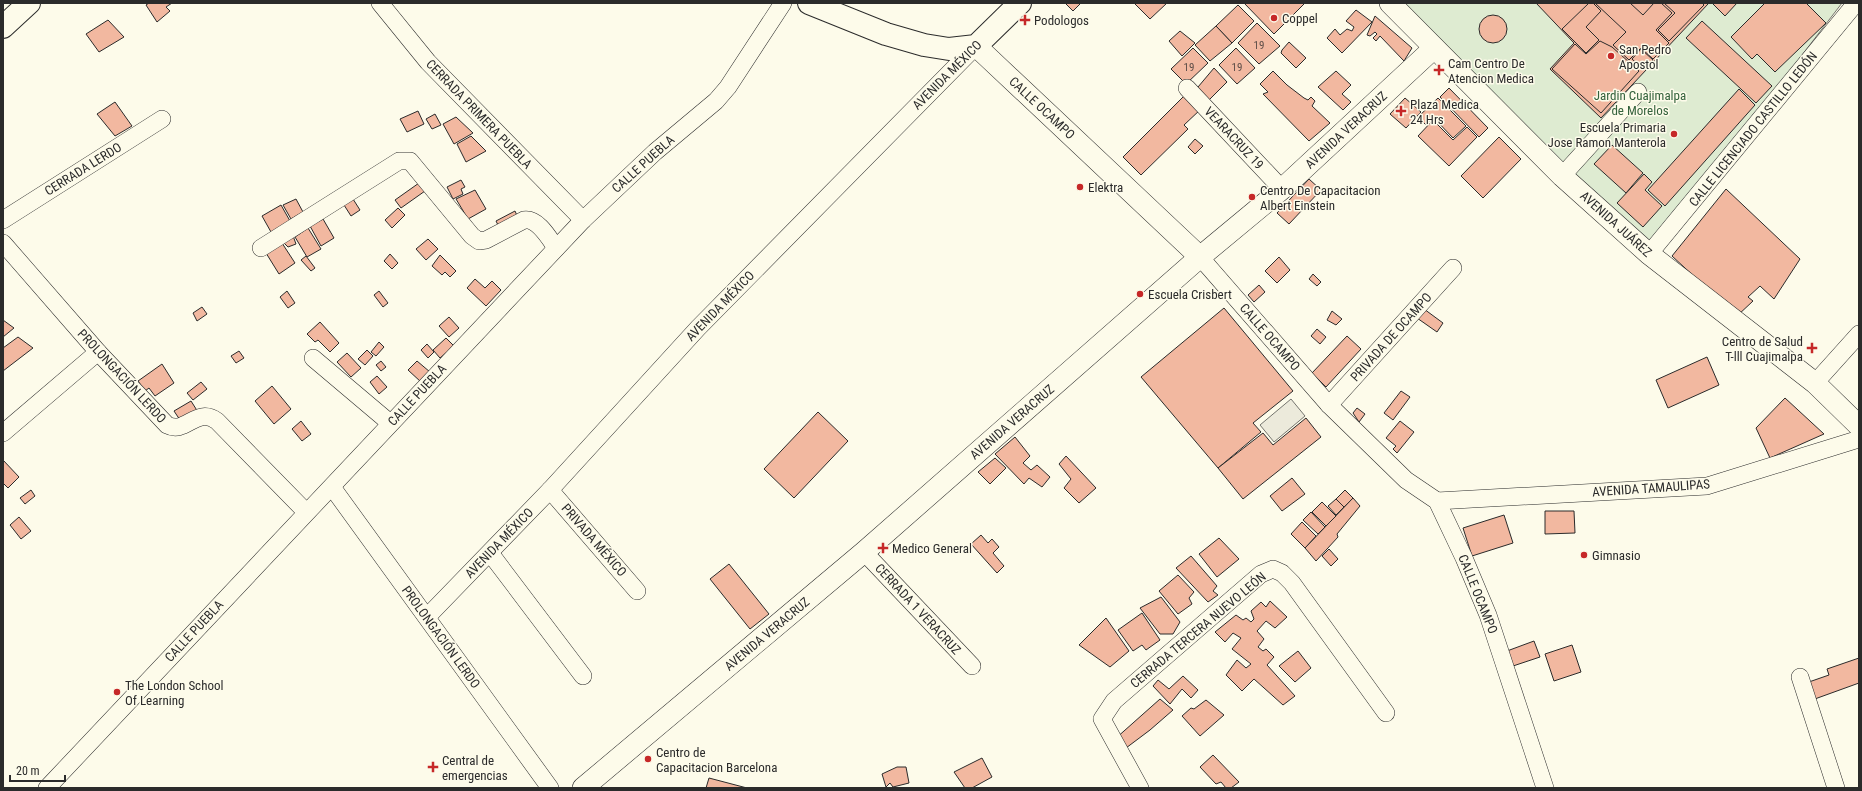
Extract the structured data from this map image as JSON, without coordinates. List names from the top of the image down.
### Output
{
  "streets": {
    "main road": ["AVENIDA MÉXICO"],
    "street": [
      "CALLE OCAMPO",
      "CERRADA PRIMERA PUEBLA",
      "CALLE LICENCIADO CASTILLO LEDÓN",
      "AVENIDA VERACRUZ",
      "VEARACRUZ 19",
      "CALLE PUEBLA",
      "CERRADA LERDO",
      "AVENIDA JUÁREZ",
      "PRIVADA DE OCAMPO",
      "PROLONGACIÓN LERDO",
      "AVENIDA TAMAULIPAS",
      "PRIVADA MÉXICO",
      "CERRADA 1 VERACRUZ",
      "CERRADA TERCERA NUEVO LEÓN"
    ]
  },
  "crossings": [
    ["AVENIDA MÉXICO", "CALLE OCAMPO"],
    ["AVENIDA MÉXICO", "PROLONGACIÓN LERDO"],
    ["AVENIDA MÉXICO", "PRIVADA MÉXICO"],
    ["CALLE OCAMPO", "AVENIDA VERACRUZ"],
    ["CALLE OCAMPO", "PRIVADA DE OCAMPO"],
    ["CALLE OCAMPO", "AVENIDA TAMAULIPAS"],
    ["CERRADA PRIMERA PUEBLA", "CALLE PUEBLA"],
    ["CALLE LICENCIADO CASTILLO LEDÓN", "AVENIDA JUÁREZ"],
    ["AVENIDA VERACRUZ", "VEARACRUZ 19"],
    ["AVENIDA VERACRUZ", "AVENIDA JUÁREZ"],
    ["AVENIDA VERACRUZ", "CERRADA 1 VERACRUZ"],
    ["CALLE PUEBLA", "PROLONGACIÓN LERDO"]
  ],
  "parks": ["Jardin Cuajimalpa de Morelos"],
  "places": {
    "other": [
      "Coppel",
      "San Pedro Apostol",
      "Escuela Primaria Jose Ramon Manterola",
      "Elektra",
      "Centro De Capacitacion Albert Einstein",
      "Escuela Crisbert",
      "Gimnasio",
      "The London School Of Learning",
      "Centro de Capacitacion Barcelona"
    ],
    "health": [
      "Podologos",
      "Cam Centro De Atencion Medica",
      "Plaza Medica 24 Hrs",
      "Centro de Salud T-lll Cuajimalpa",
      "Medico General",
      "Central de emergencias"
    ]
  },
  "house_numbers": ["19", "19", "19"],
  "scale_bar": "20 m"
}
